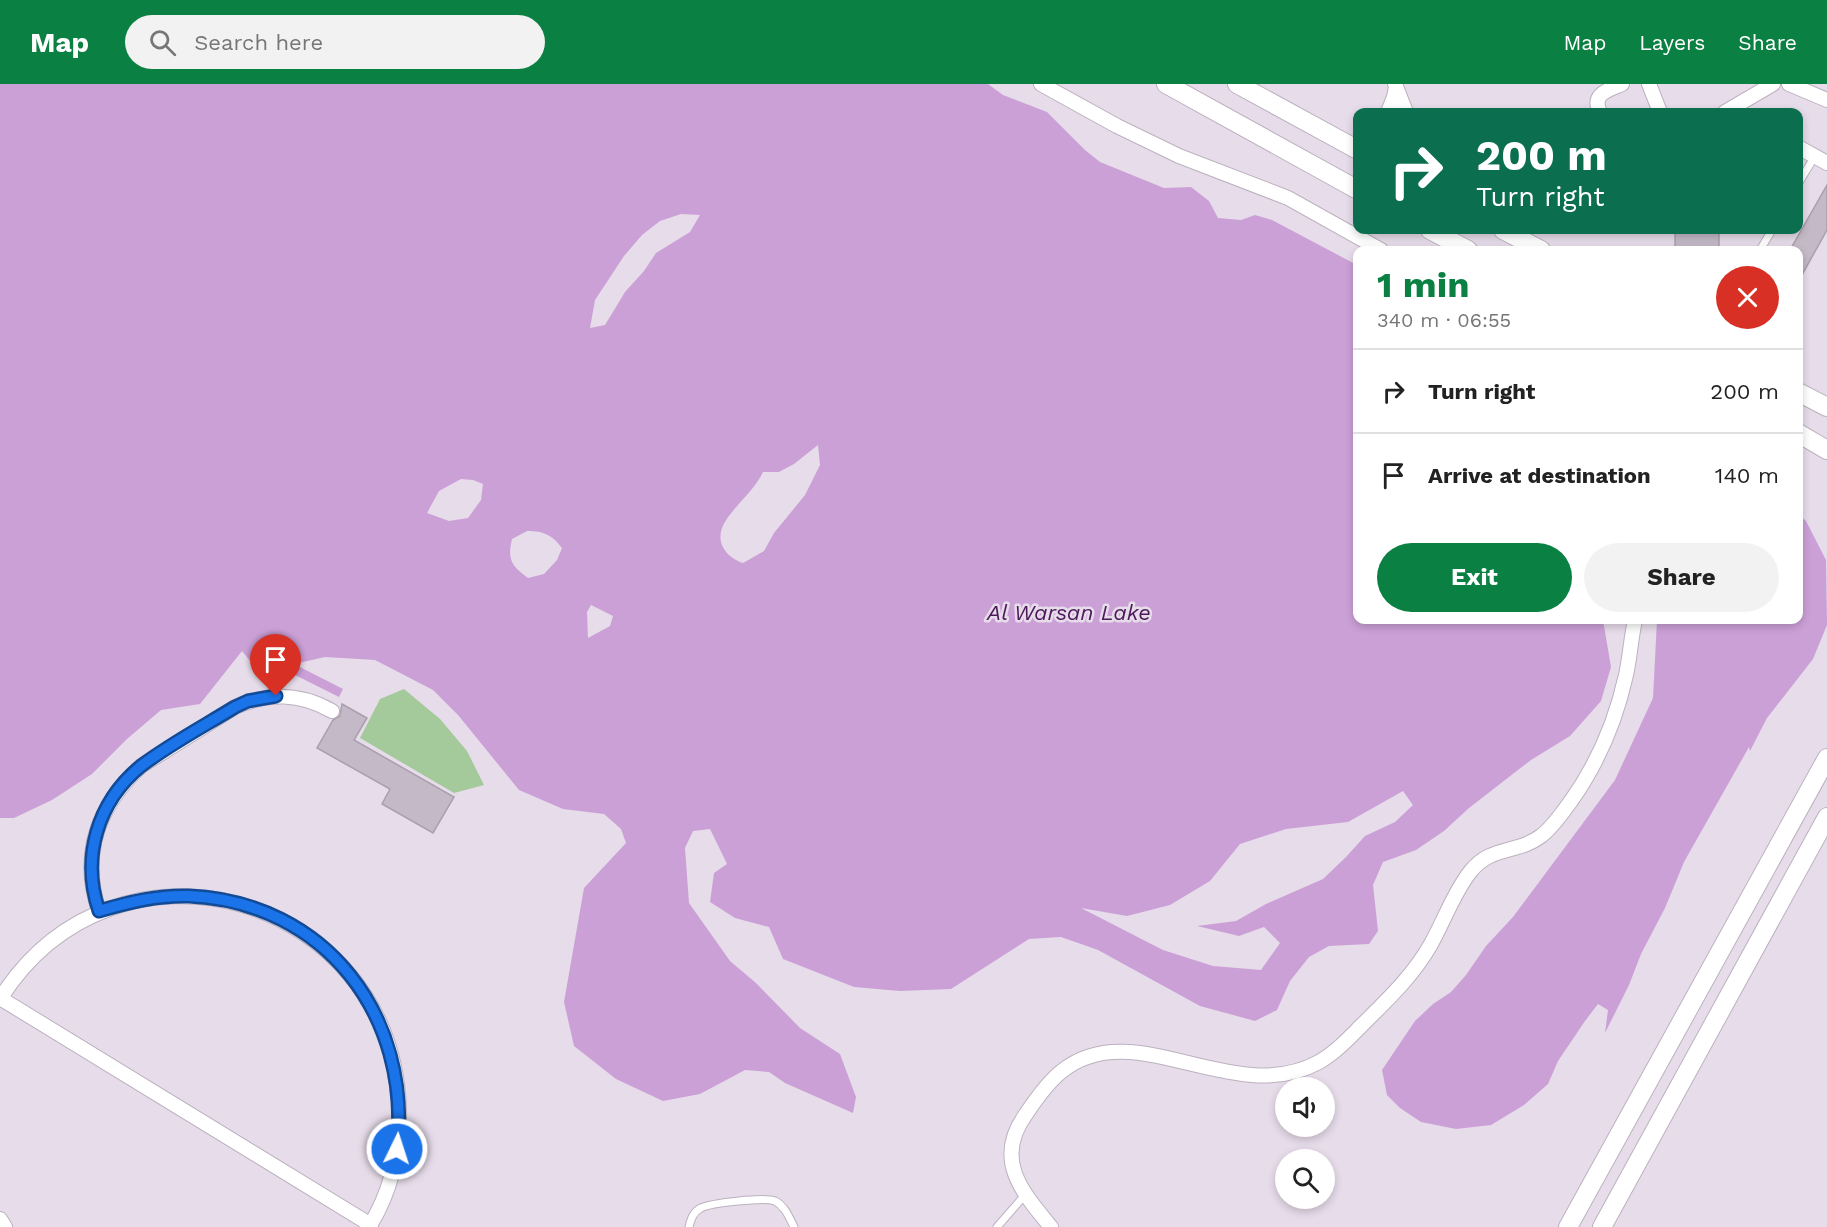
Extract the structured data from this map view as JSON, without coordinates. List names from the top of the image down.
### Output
{
  "water": ["Al Warsan Lake"],
  "page": {
    "header": "Map",
    "search": "Search here",
    "nav": ["Map", "Layers", "Share"],
    "turn": ["200 m", "Turn right"],
    "heading": ["1 min", "340 m · 06:55"],
    "list": [
      {
        "name": "Turn right",
        "value": "200 m"
      },
      {
        "name": "Arrive at destination",
        "value": "140 m"
      }
    ],
    "buttons": ["Exit", "Share"]
  }
}
